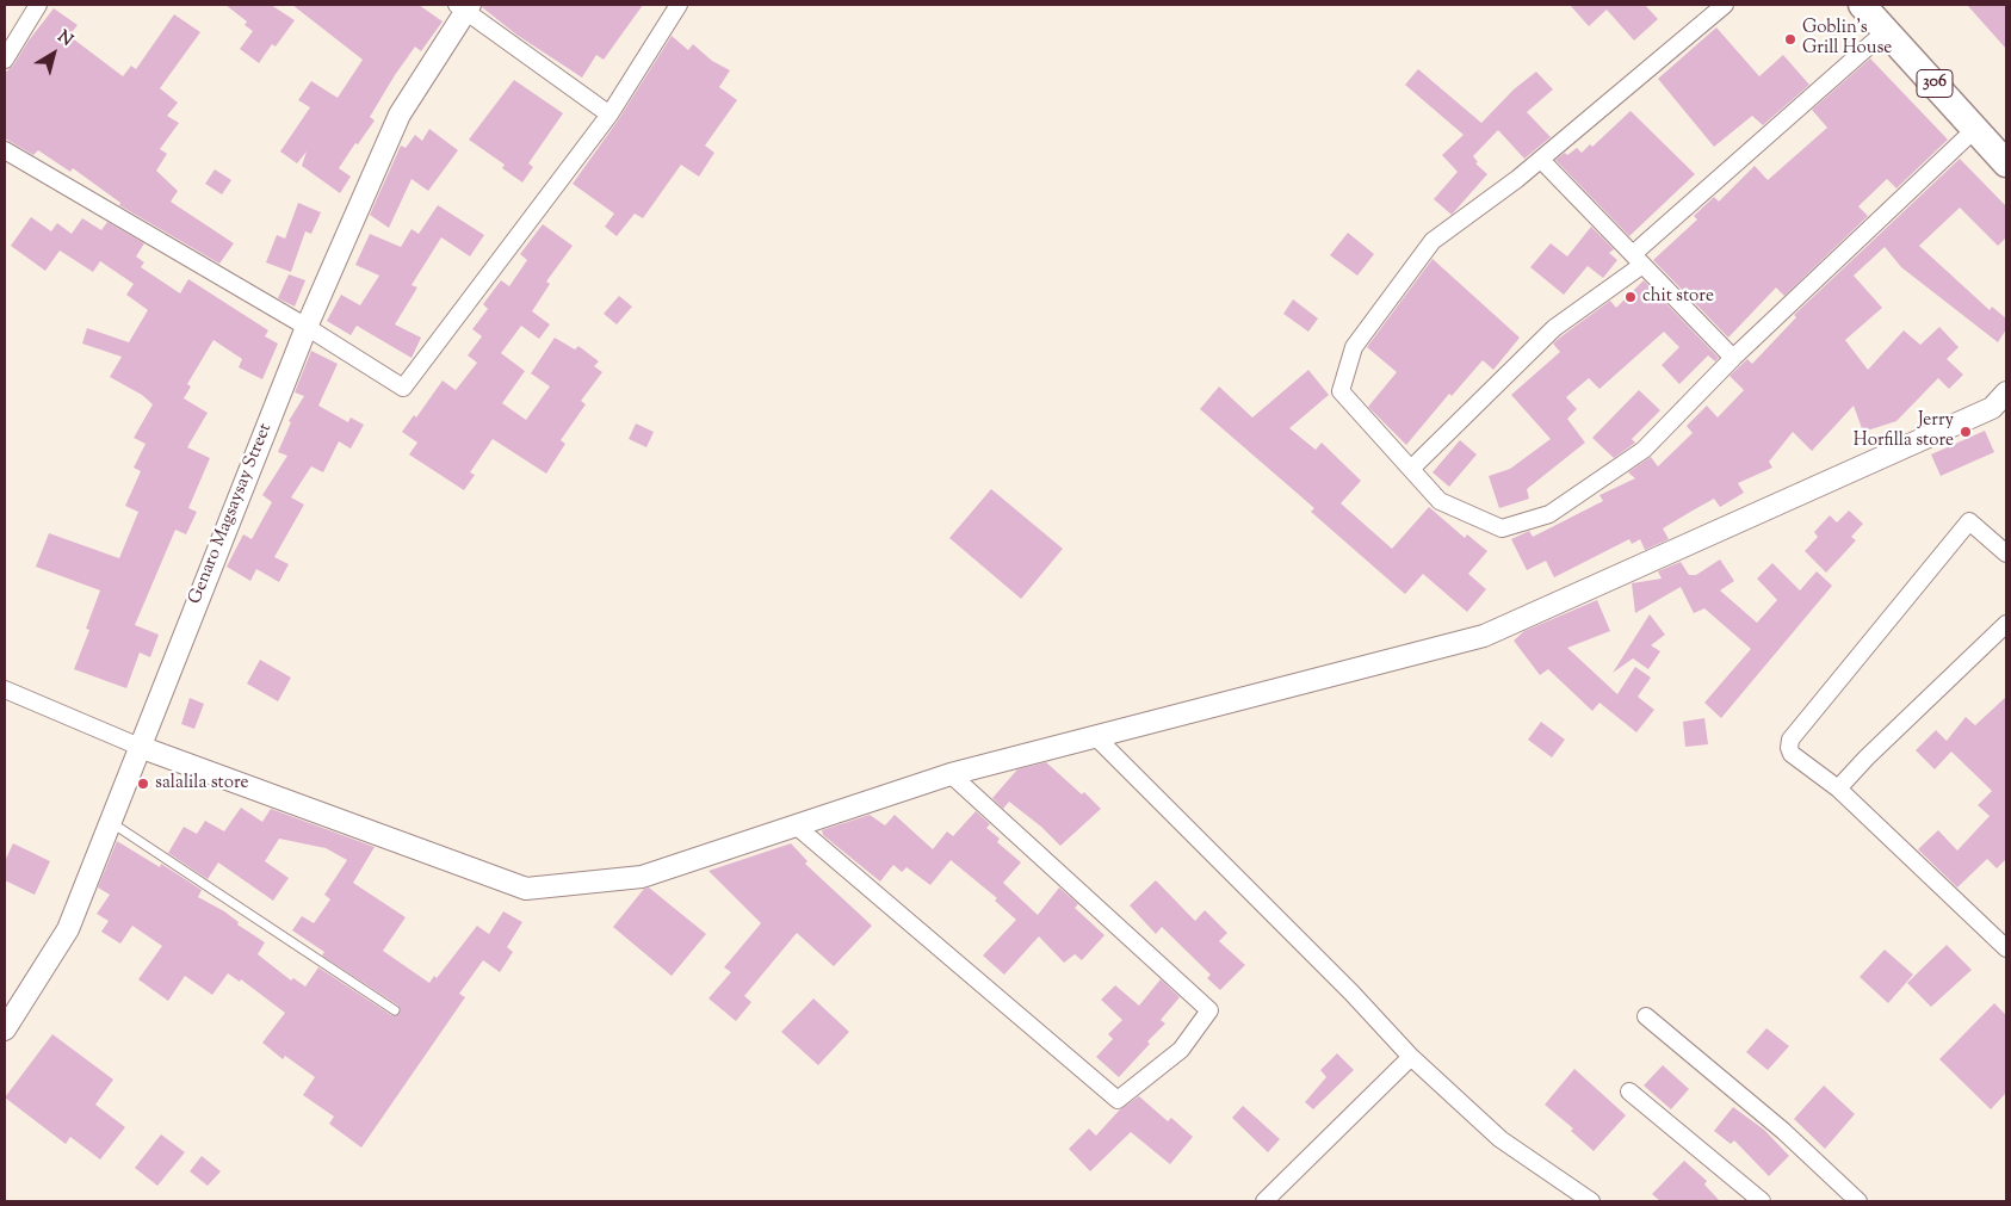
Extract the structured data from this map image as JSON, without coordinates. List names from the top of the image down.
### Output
{
  "streets": {
    "main road": ["306"],
    "street": ["Genaro Magsaysay Street"]
  },
  "places": [
    "Goblin's Grill House",
    "chit store",
    "Jerry Horfilla store",
    "salalila store"
  ],
  "north": "top right"
}
